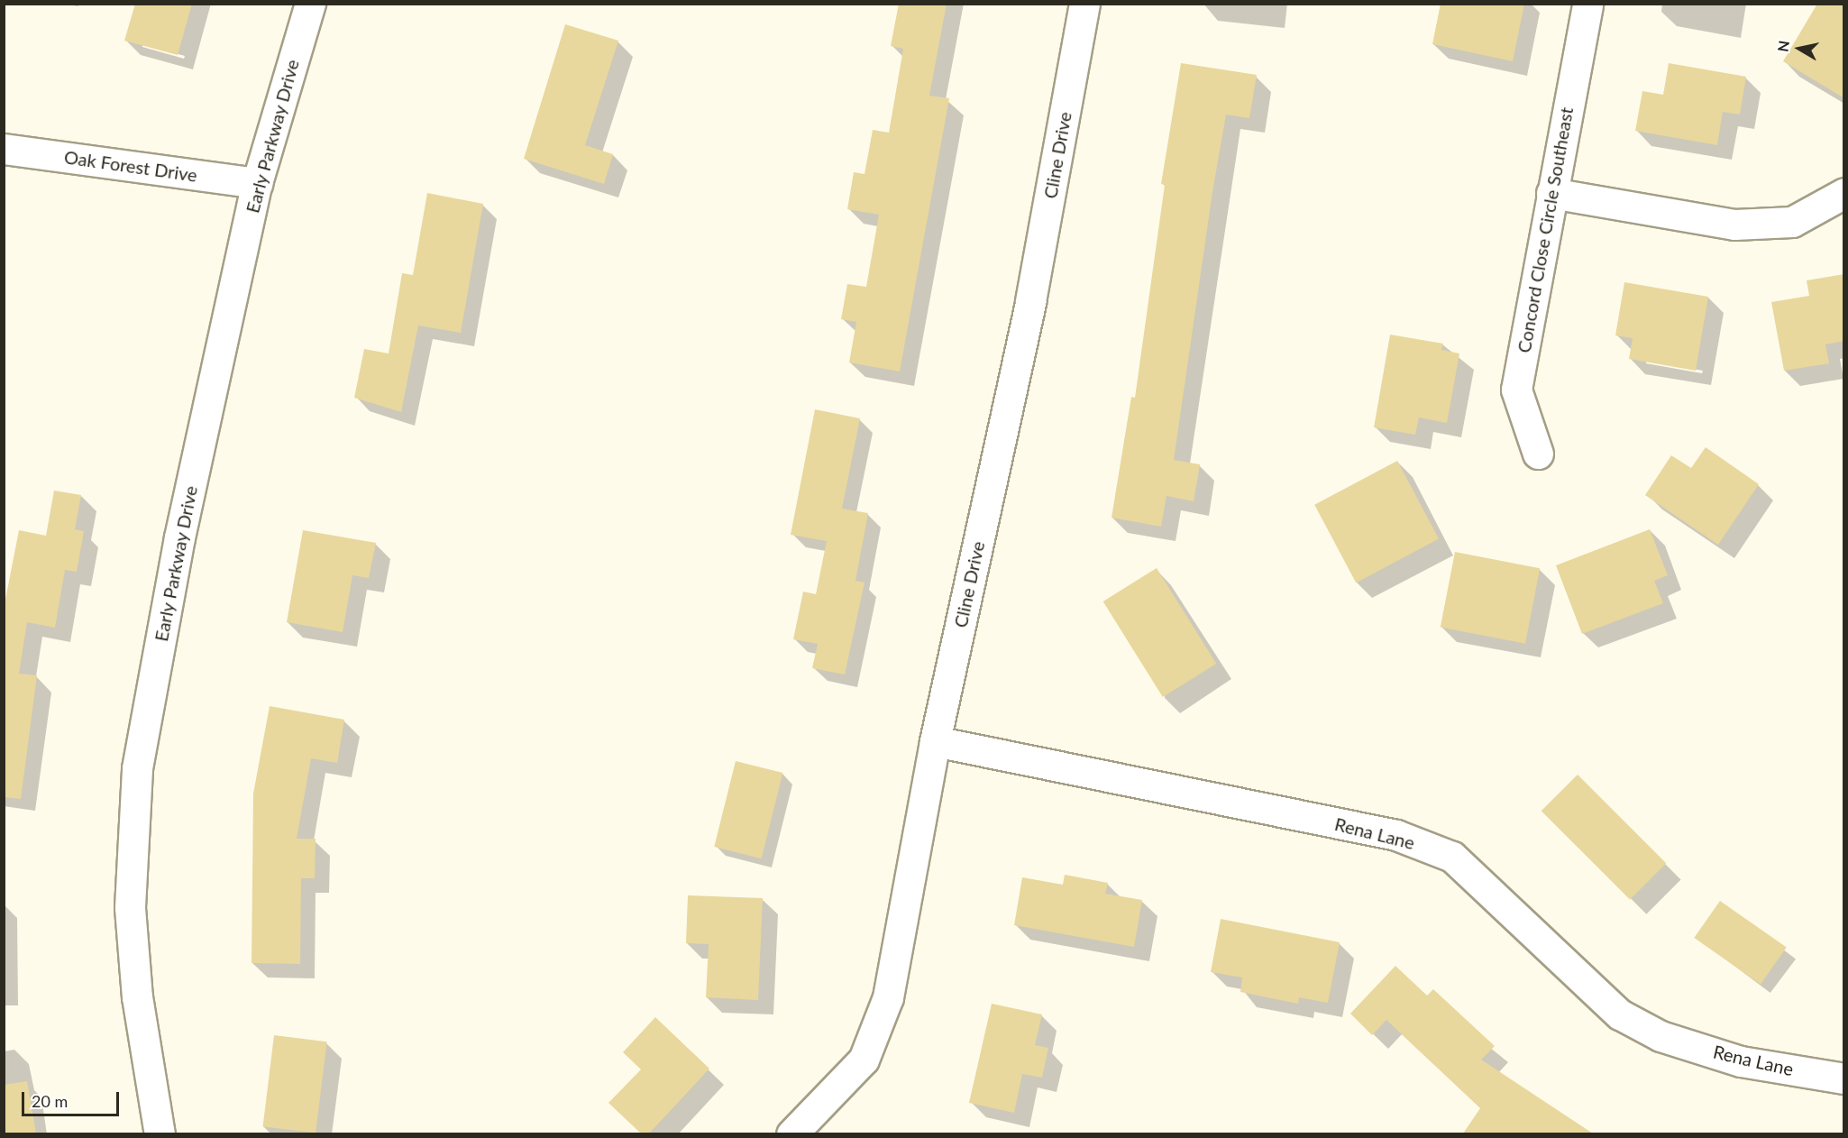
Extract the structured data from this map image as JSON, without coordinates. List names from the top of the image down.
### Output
{
  "streets": {
    "street": [
      "Early Parkway Drive",
      "Cline Drive",
      "Oak Forest Drive",
      "Concord Close Circle Southeast",
      "Rena Lane"
    ]
  },
  "crossings": [
    ["Early Parkway Drive", "Oak Forest Drive"],
    ["Cline Drive", "Rena Lane"]
  ],
  "scale_bar": "20 m",
  "north": "left"
}
